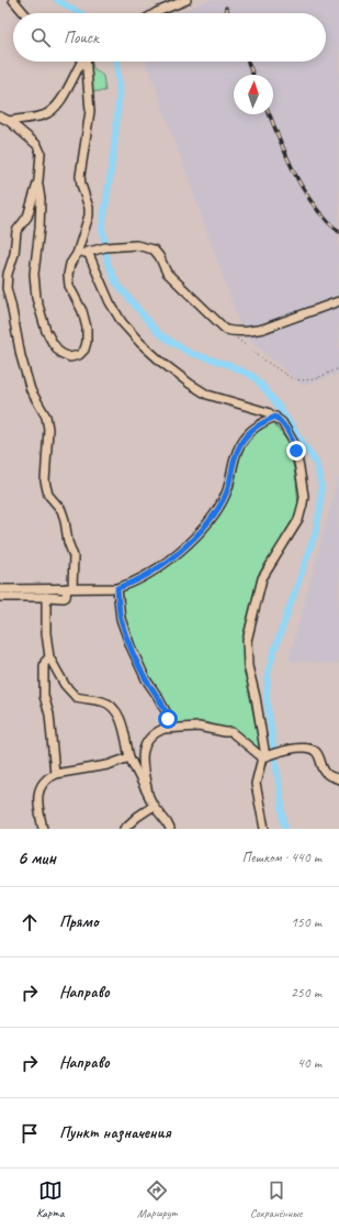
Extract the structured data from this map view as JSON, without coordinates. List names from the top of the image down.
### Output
{
  "north": "top",
  "page": {
    "search": "Поиск",
    "heading": ["6 мин", "Пешком · 440 m"],
    "list": [
      ["Прямо", "150 m"],
      ["Направо", "250 m"],
      ["Направо", "40 m"],
      "Пункт назначения"
    ],
    "nav": ["Карта", "Маршрут", "Сохранённые"]
  }
}
